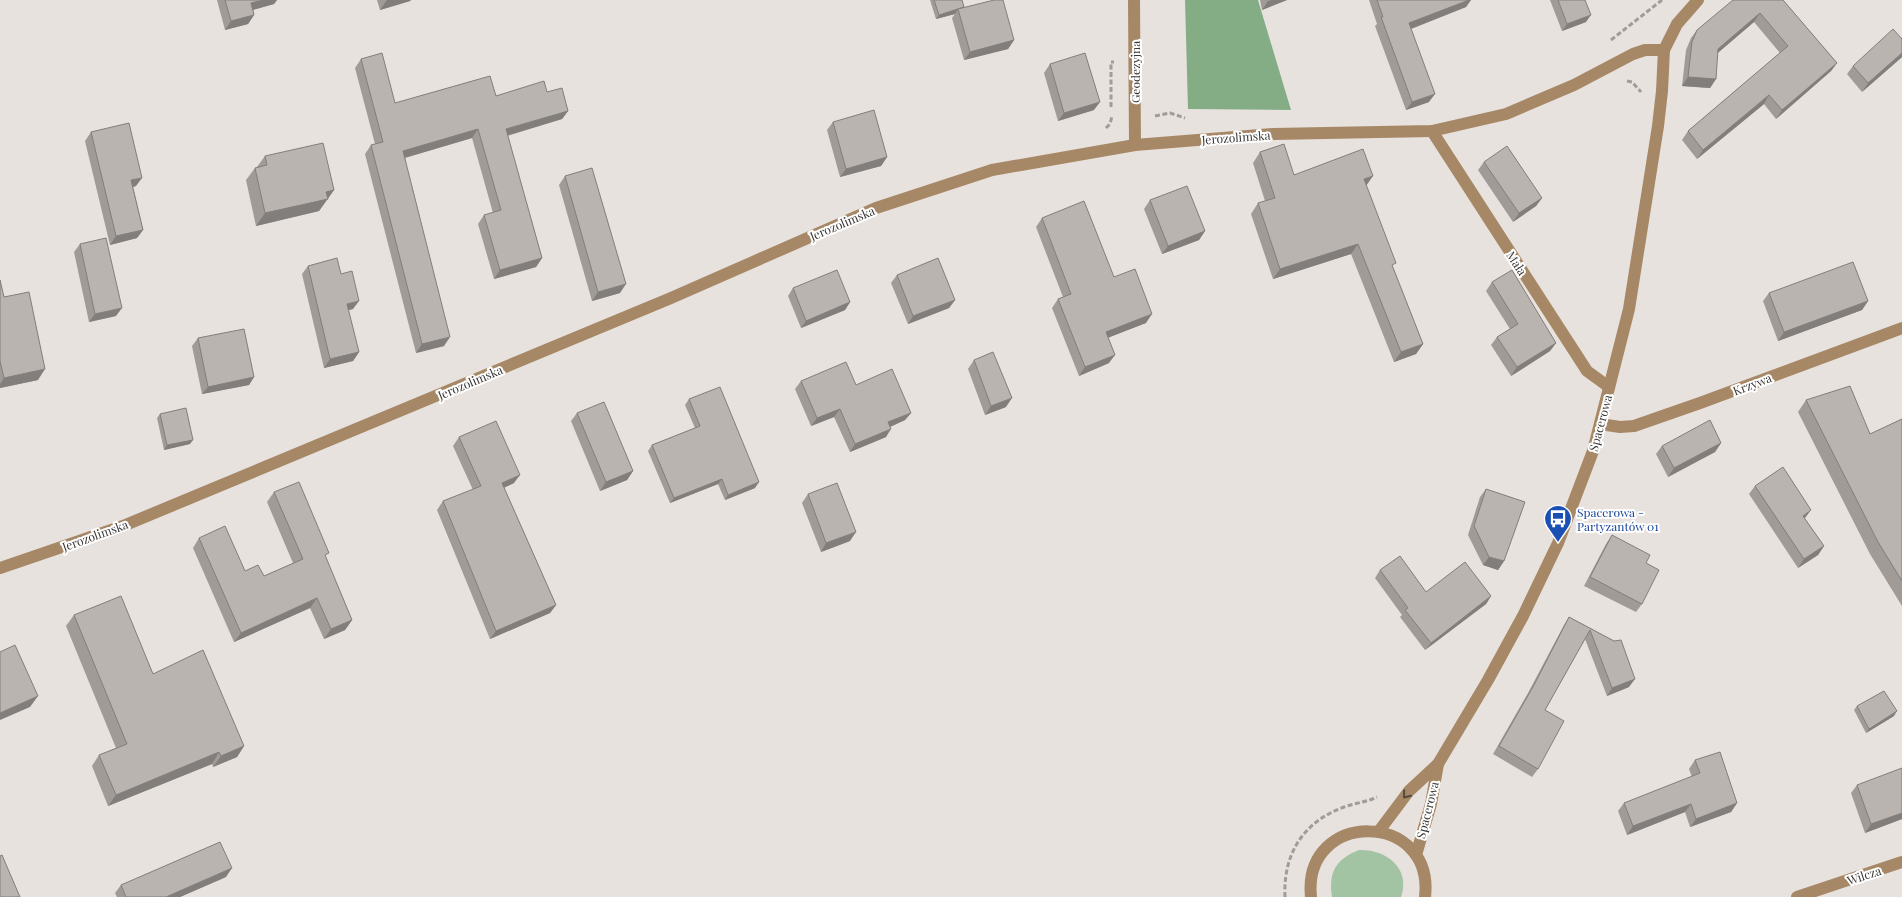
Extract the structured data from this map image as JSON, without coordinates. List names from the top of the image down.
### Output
{
  "streets": {
    "street": [
      "Geodezyjna",
      "Jerozolimska",
      "Mała",
      "Krzywa",
      "Spacerowa",
      "Wilcza"
    ]
  },
  "crossings": [
    ["Geodezyjna", "Jerozolimska"],
    ["Jerozolimska", "Mała"],
    ["Jerozolimska", "Spacerowa"],
    ["Mała", "Spacerowa"],
    ["Krzywa", "Spacerowa"]
  ],
  "places": {
    "bus stop": ["Spacerowa - Partyzantów 01"]
  }
}
